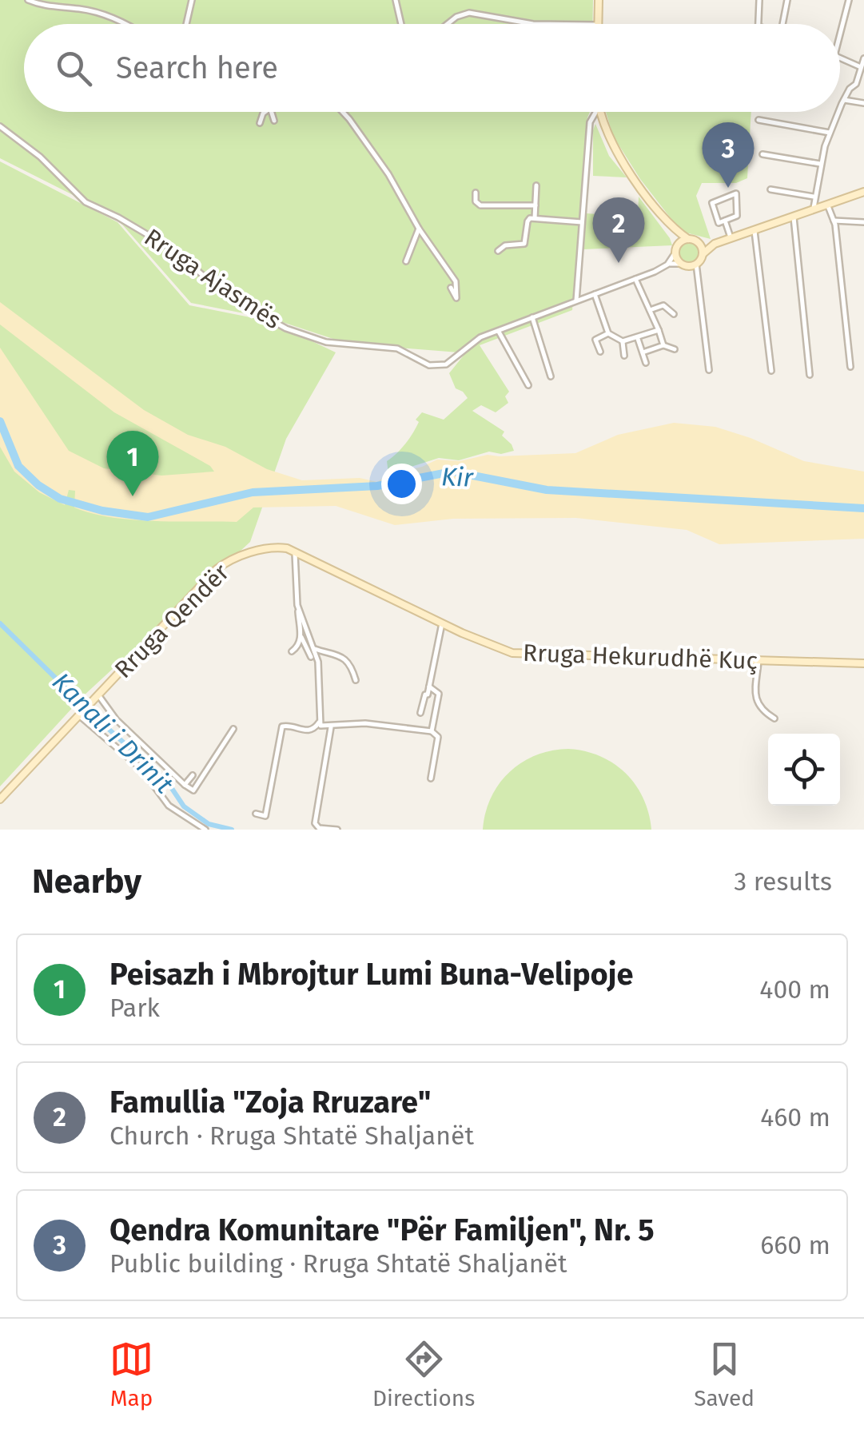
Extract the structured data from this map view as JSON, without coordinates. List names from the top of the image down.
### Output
{
  "streets": {
    "street": ["Rruga Ajasmës", "Rruga Qendër", "Rruga Hekurudhë Kuç"]
  },
  "crossings": [
    ["Rruga Qendër", "Rruga Hekurudhë Kuç"]
  ],
  "water": ["Kir", "Kanali i Drinit"],
  "page": {
    "search": "Search here",
    "pins": ["3", "2", "1"],
    "heading": ["Nearby", "3 results"],
    "list": [
      {
        "mark": "1",
        "name": "Peisazh i Mbrojtur Lumi Buna-Velipoje",
        "note": "Park",
        "value": "400 m"
      },
      {
        "mark": "2",
        "name": "Famullia \"Zoja Rruzare\"",
        "note": "Church · Rruga Shtatë Shaljanët",
        "value": "460 m"
      },
      {
        "mark": "3",
        "name": "Qendra Komunitare \"Për Familjen\", Nr. 5",
        "note": "Public building · Rruga Shtatë Shaljanët",
        "value": "660 m"
      }
    ],
    "nav": ["Map", "Directions", "Saved"]
  }
}
